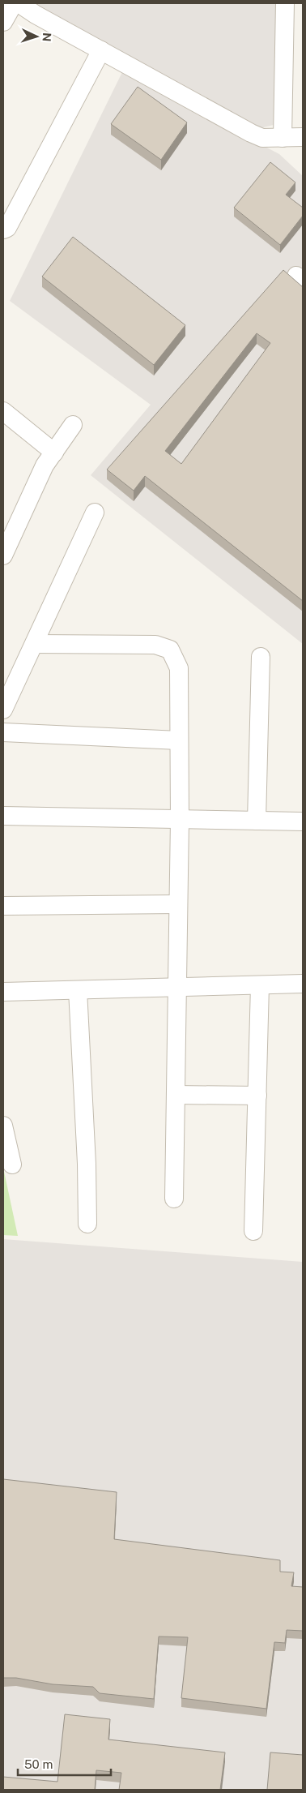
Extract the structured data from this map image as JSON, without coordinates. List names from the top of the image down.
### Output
{
  "scale_bar": "50 m",
  "north": "right"
}
